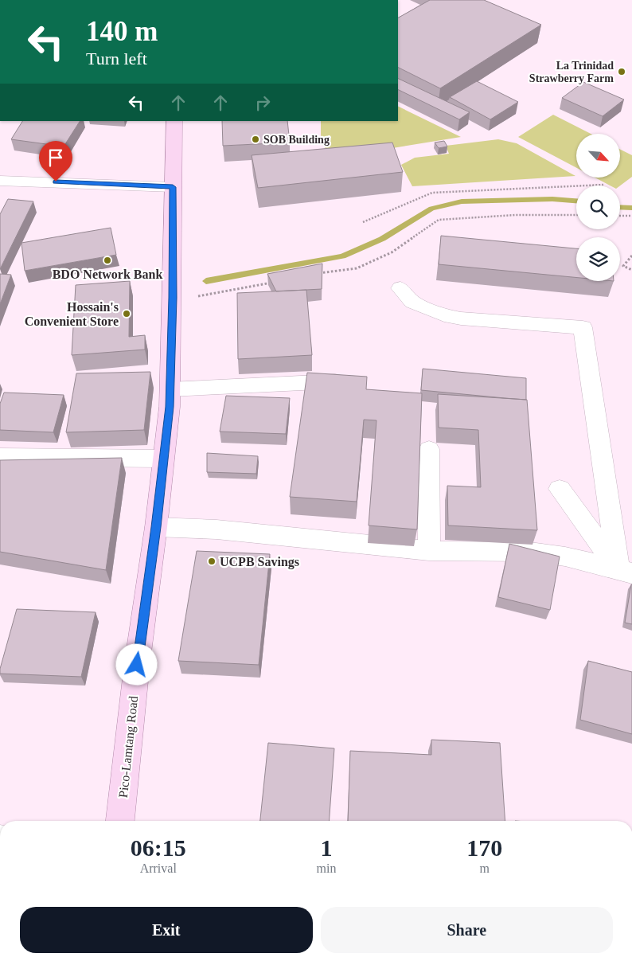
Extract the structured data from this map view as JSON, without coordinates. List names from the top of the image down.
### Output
{
  "streets": {
    "main road": ["Pico-Lamtang Road"]
  },
  "places": [
    "La Trinidad Strawberry Farm",
    "SOB Building",
    "BDO Network Bank",
    "Hossain's Convenient Store",
    "UCPB Savings"
  ],
  "north": "bottom right",
  "page": {
    "turn": ["140 m", "Turn left"],
    "eta": [
      "06:15",
      "Arrival",
      "1",
      "min",
      "170",
      "m"
    ],
    "buttons": ["Exit", "Share"]
  }
}
